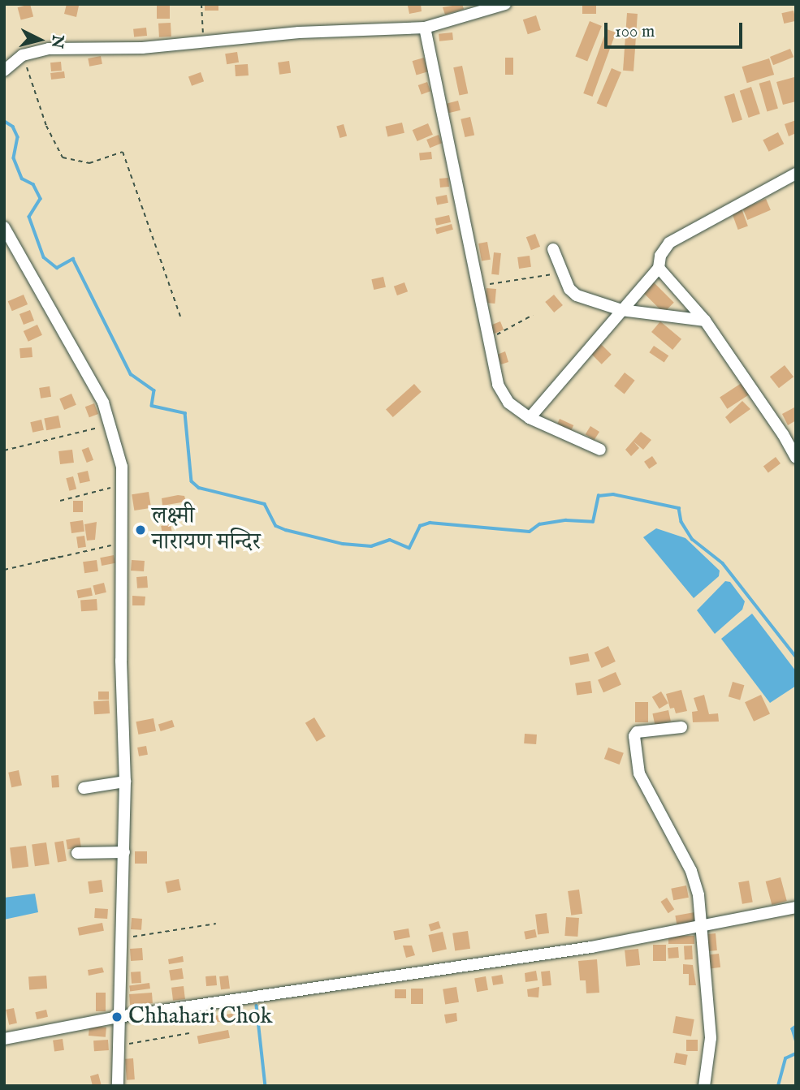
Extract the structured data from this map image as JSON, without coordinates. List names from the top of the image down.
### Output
{
  "places": ["लक्ष्मी नारायण मन्दिर", "Chhahari Chok"],
  "scale_bar": "100 m",
  "north": "right"
}
